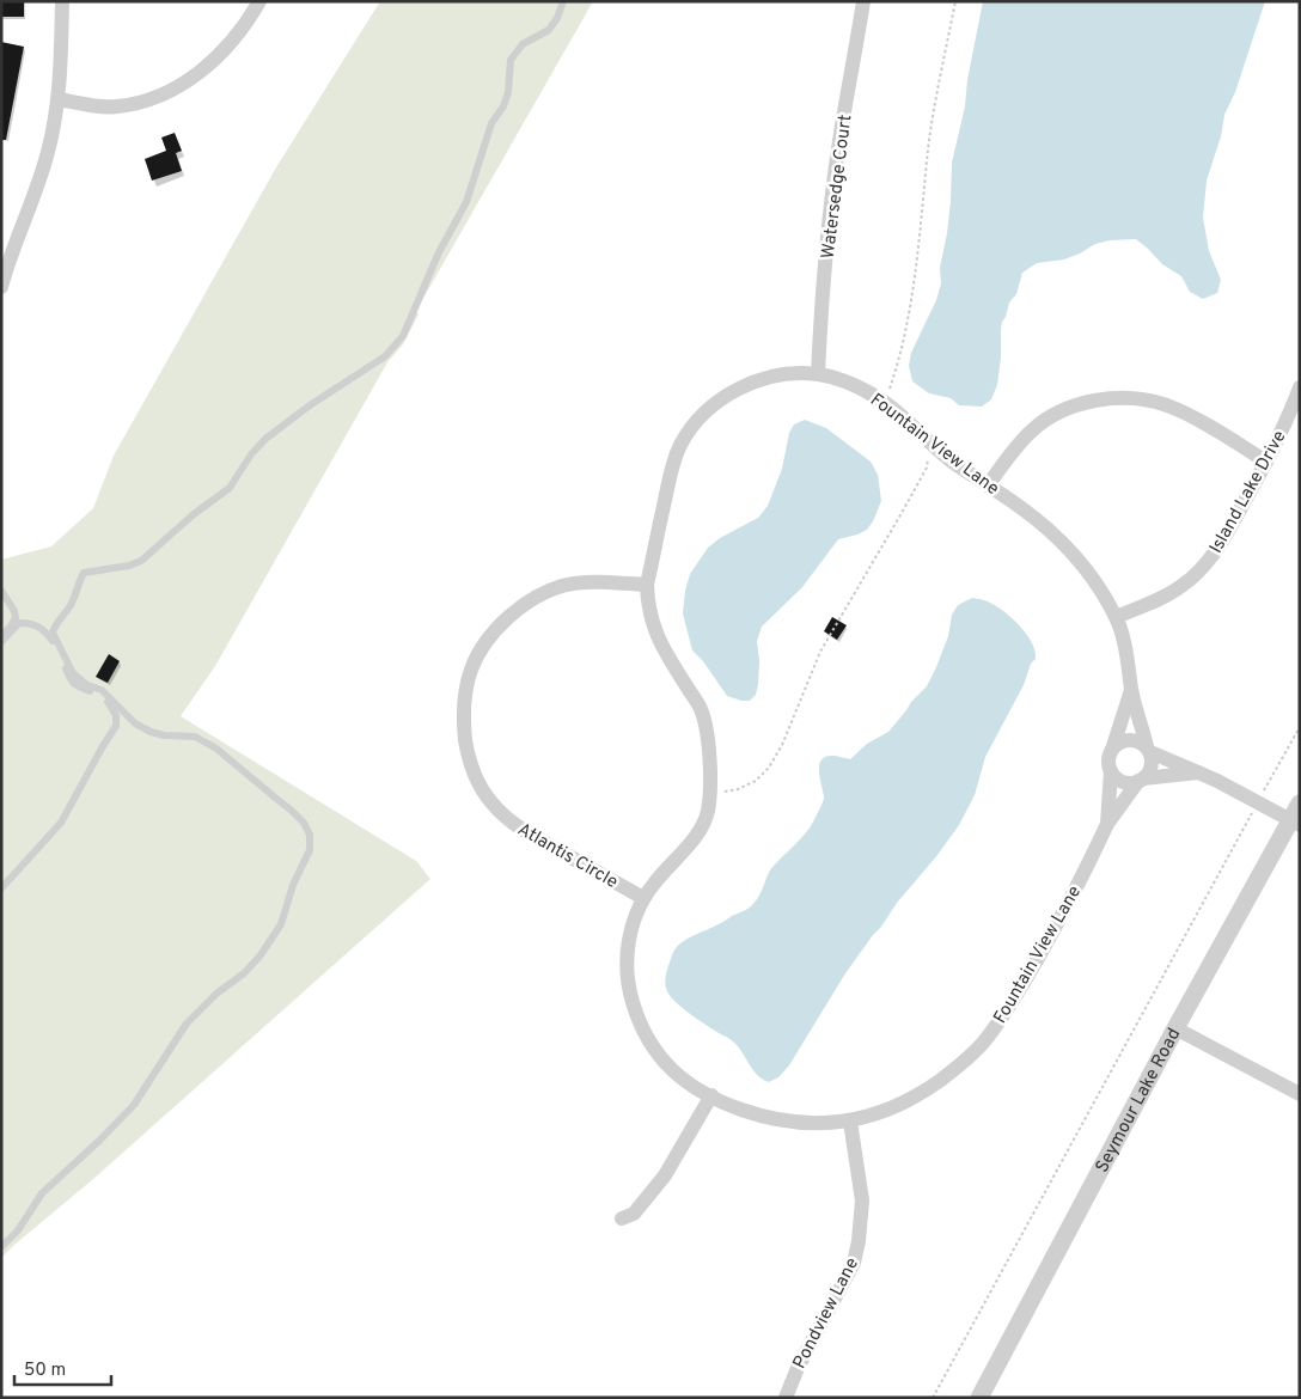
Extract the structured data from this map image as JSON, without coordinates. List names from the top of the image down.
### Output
{
  "streets": {
    "street": [
      "Watersedge Court",
      "Fountain View Lane",
      "Island Lake Drive",
      "Atlantis Circle",
      "Seymour Lake Road",
      "Pondview Lane"
    ]
  },
  "crossings": [
    ["Watersedge Court", "Fountain View Lane"],
    ["Fountain View Lane", "Island Lake Drive"],
    ["Fountain View Lane", "Atlantis Circle"],
    ["Fountain View Lane", "Pondview Lane"]
  ],
  "scale_bar": "50 m"
}
